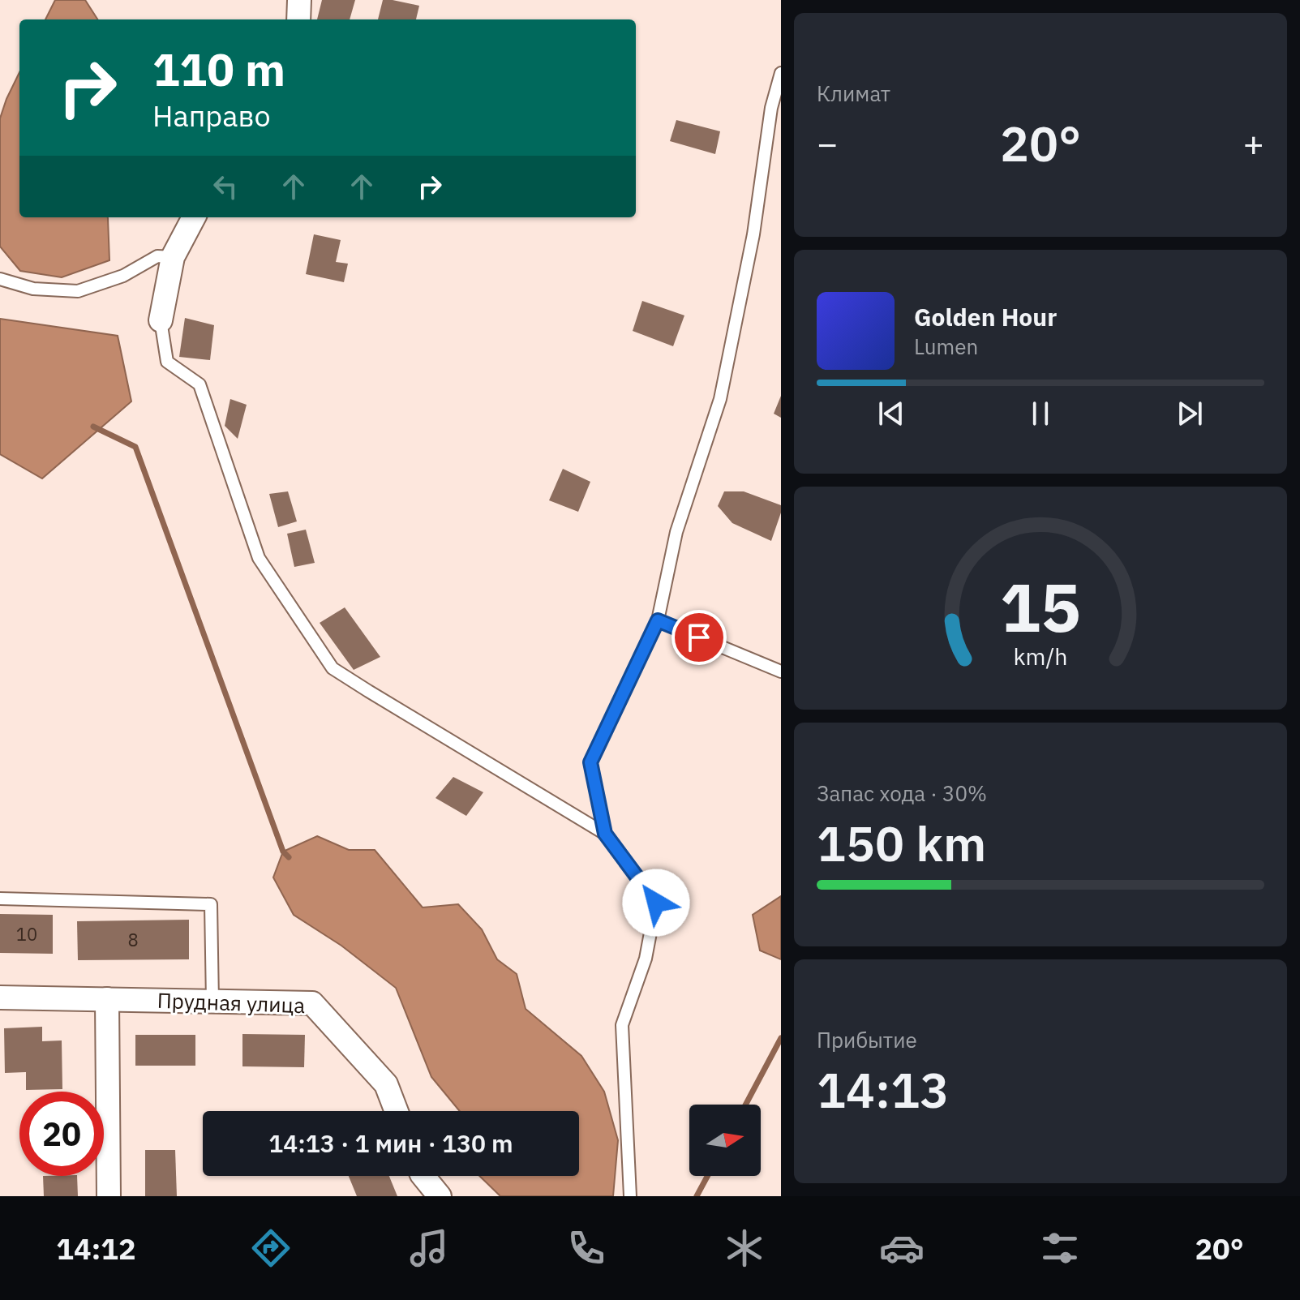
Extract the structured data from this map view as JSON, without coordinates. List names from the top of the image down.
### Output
{
  "streets": {
    "street": ["Прудная улица"]
  },
  "house_numbers": ["10", "8"],
  "north": "right",
  "page": {
    "tile": [
      "Климат",
      ["Запас хода · 30%", "150 km"],
      ["Прибытие", "14:13"]
    ],
    "turn": ["110 m", "Направо"],
    "heat": ["−", "20°", "+"],
    "song": ["Golden Hour", "Lumen"],
    "limit": "20",
    "trip": "14:13 · 1 мин · 130 m",
    "tabs": ["14:12", "20°"],
    "gauge": ["15", "km/h"]
  }
}
